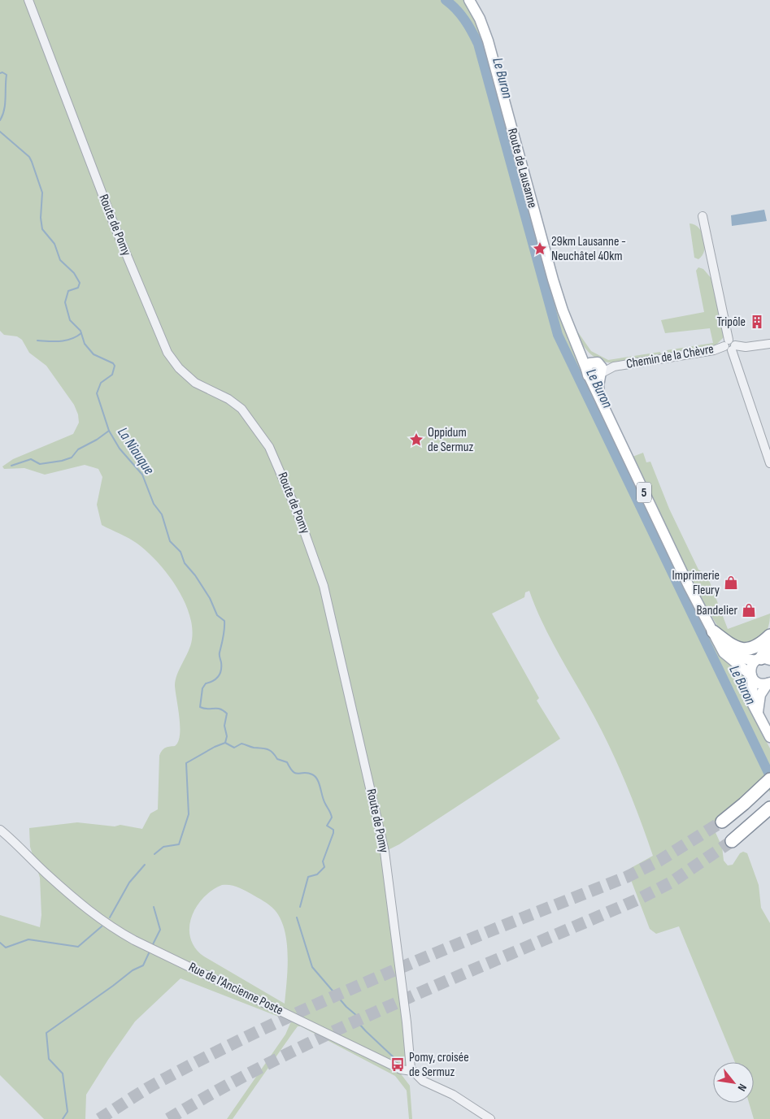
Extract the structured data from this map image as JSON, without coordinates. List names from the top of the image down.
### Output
{
  "streets": {
    "main road": ["Route de Lausanne", "5"],
    "street": ["Route de Pomy", "Chemin de la Chèvre", "Rue de l'Ancienne Poste"]
  },
  "crossings": [
    ["Route de Lausanne", "Chemin de la Chèvre"],
    ["Route de Pomy", "Rue de l'Ancienne Poste"]
  ],
  "water": ["Le Buron", "La Niauque"],
  "places": {
    "place": ["29km Lausanne - Neuchâtel 40km", "Oppidum de Sermuz"],
    "building": ["Tripōle"],
    "shop": ["Imprimerie Fleury", "Bandelier"],
    "bus stop": ["Pomy, croisée de Sermuz"]
  },
  "north": "bottom right"
}
